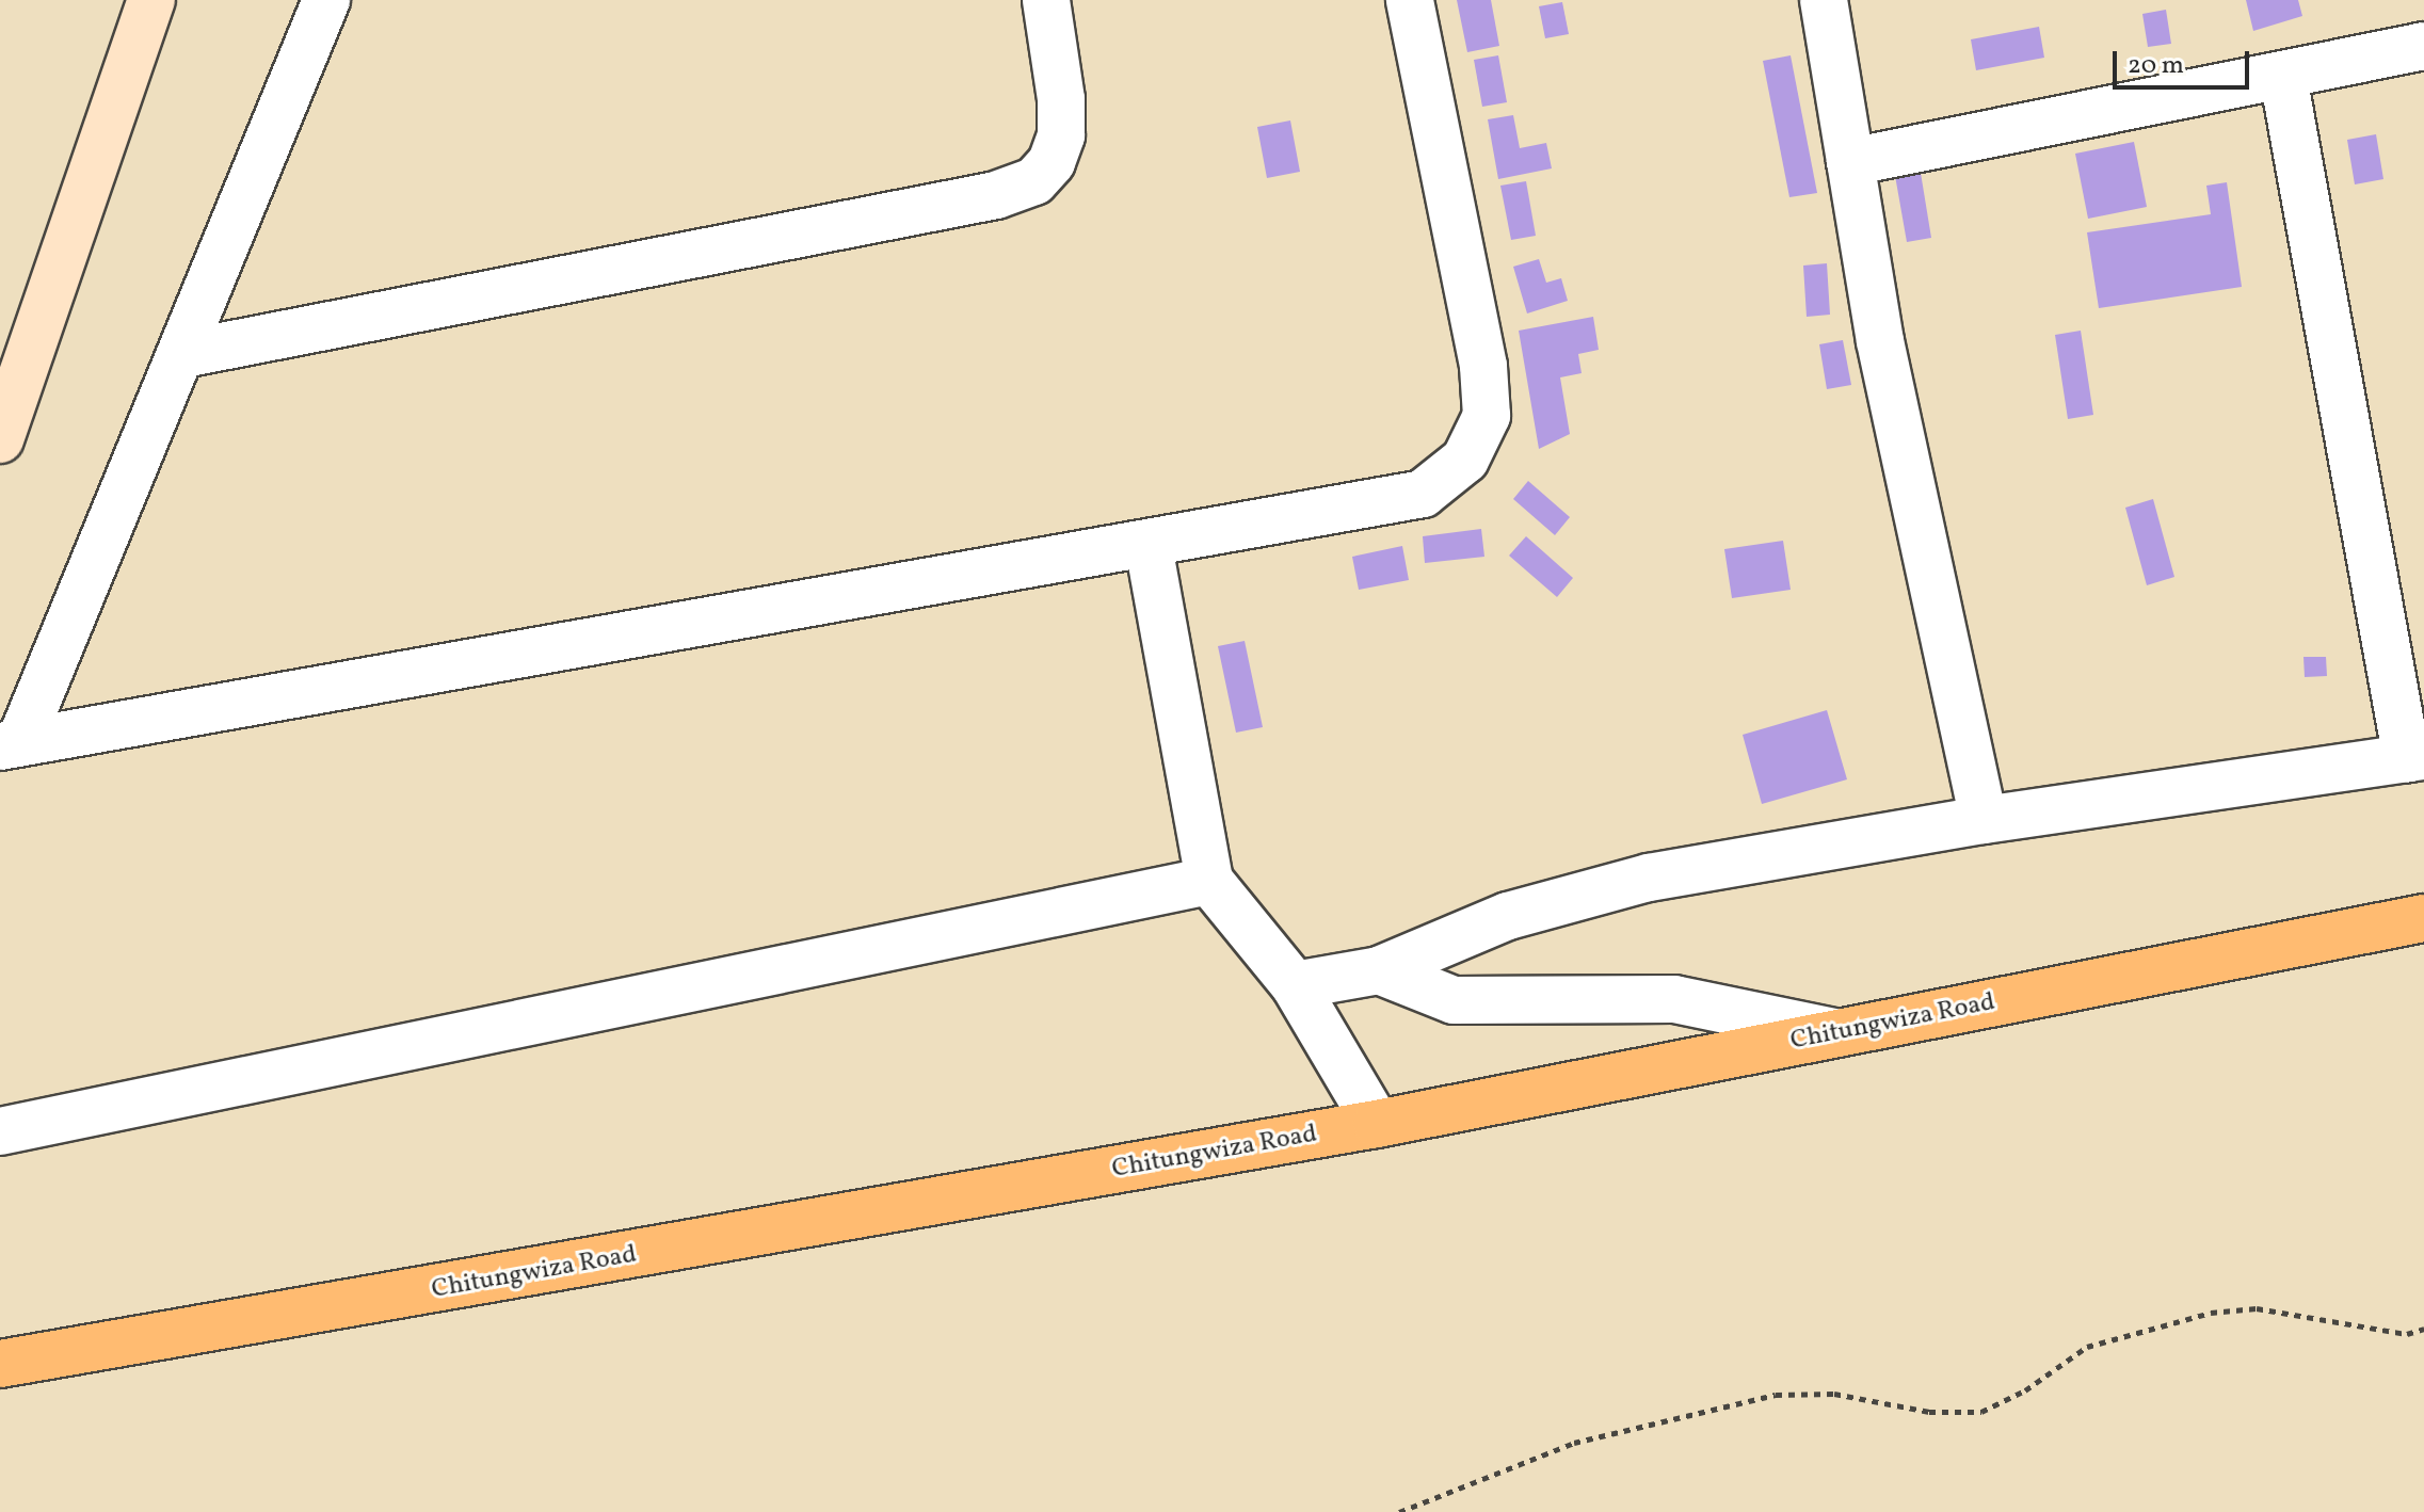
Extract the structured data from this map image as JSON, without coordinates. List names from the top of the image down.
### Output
{
  "streets": {
    "main road": ["Chitungwiza Road"]
  },
  "scale_bar": "20 m"
}
